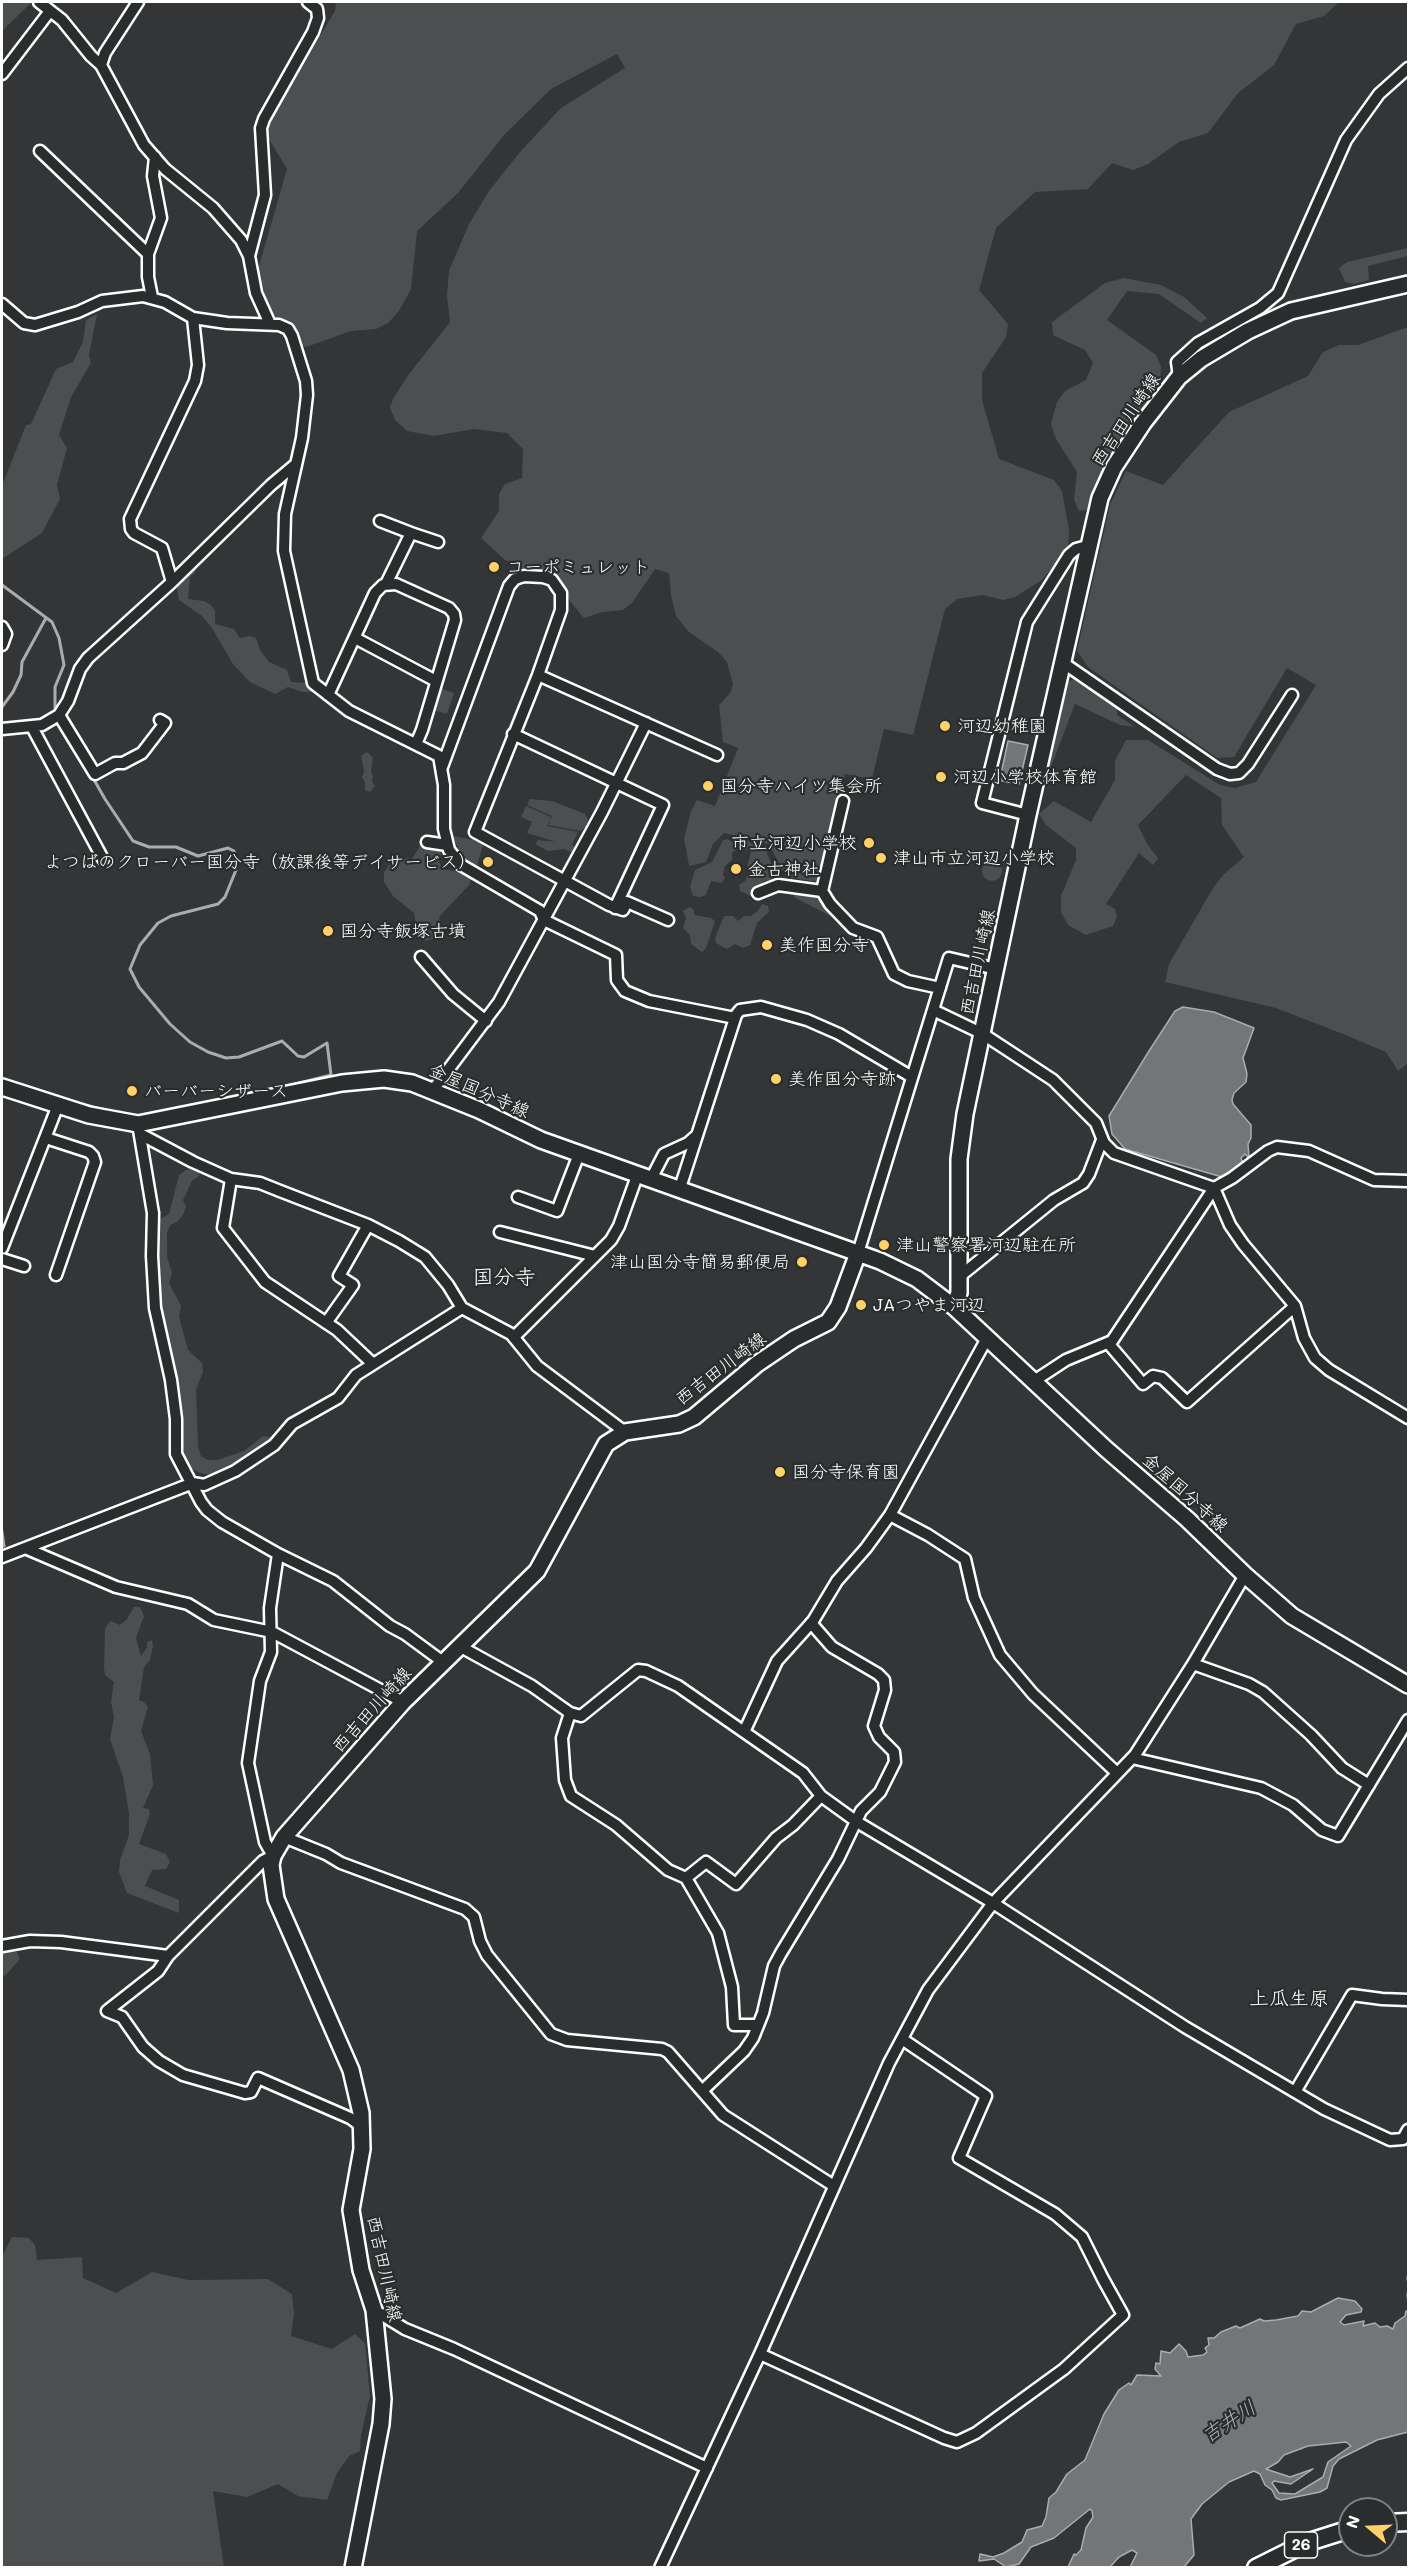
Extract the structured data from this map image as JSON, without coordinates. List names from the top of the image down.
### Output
{
  "streets": {
    "main road": ["西吉田川崎線", "金屋国分寺線", "26"]
  },
  "crossings": [
    ["西吉田川崎線", "金屋国分寺線"]
  ],
  "districts": ["国分寺", "上瓜生原"],
  "water": ["吉井川"],
  "places": [
    "コーポミュレット",
    "河辺幼稚園",
    "河辺小学校体育館",
    "国分寺ハイツ集会所",
    "市立河辺小学校",
    "津山市立河辺小学校",
    "よつばのクローバー国分寺（放課後等デイサービス）",
    "金古神社",
    "国分寺飯塚古墳",
    "美作国分寺",
    "美作国分寺跡",
    "バーバーシザース",
    "津山警察署河辺駐在所",
    "津山国分寺簡易郵便局",
    "JAつやま河辺",
    "国分寺保育園"
  ],
  "north": "left"
}
